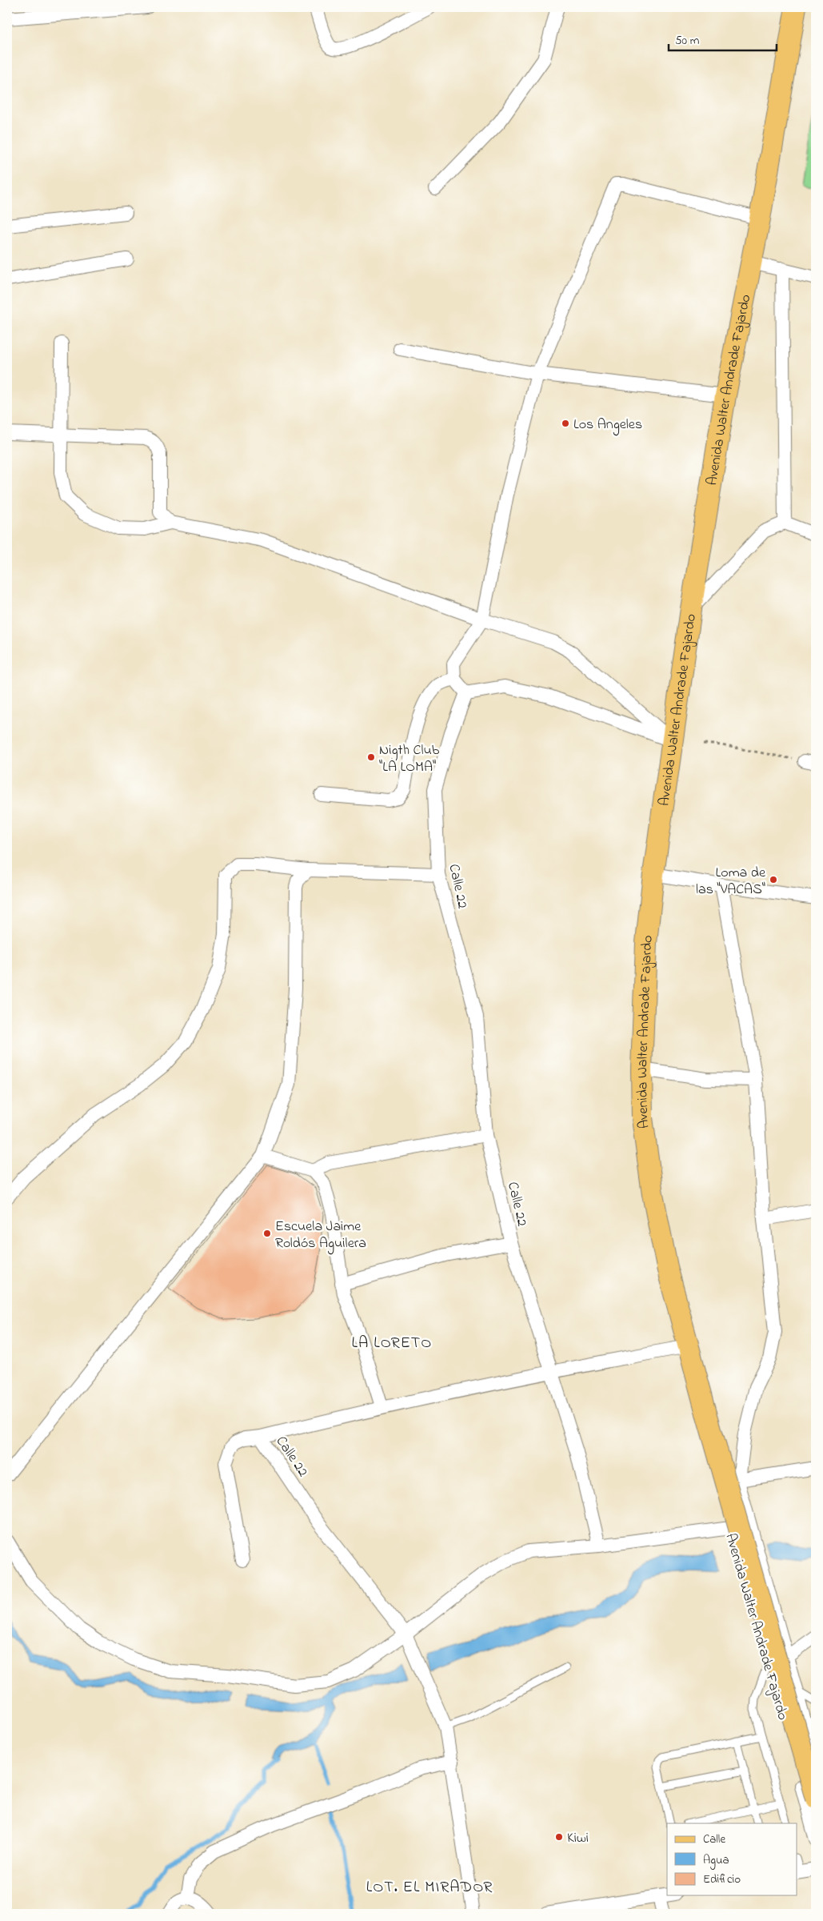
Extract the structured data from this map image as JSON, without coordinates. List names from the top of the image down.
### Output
{
  "streets": {
    "main road": ["Avenida Walter Andrade Fajardo"],
    "street": ["Calle 22"]
  },
  "crossings": [
    ["Avenida Walter Andrade Fajardo", "Calle 22"]
  ],
  "districts": ["LA LORETO", "LOT. EL MIRADOR"],
  "places": [
    "Los Angeles",
    "Nigth Club \"LA LOMA\"",
    "Loma de las \"VACAS\"",
    "Escuela Jaime Roldós Aguilera",
    "Kiwi"
  ],
  "legend": ["Calle", "Agua", "Edificio"],
  "scale_bar": "50 m"
}
